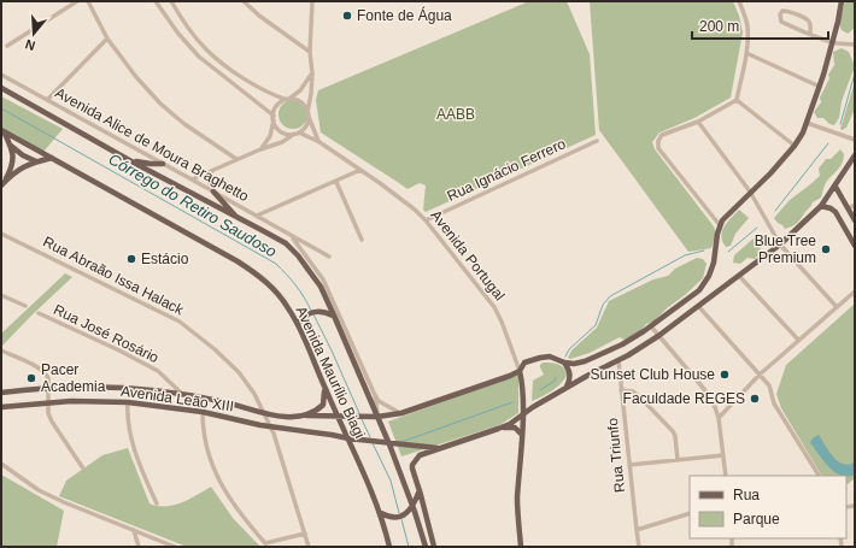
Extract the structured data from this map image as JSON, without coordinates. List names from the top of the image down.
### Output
{
  "streets": {
    "main road": ["Avenida Portugal", "Avenida Maurílio Biagi", "Avenida Leão XIII"],
    "street": [
      "Avenida Alice de Moura Braghetto",
      "Rua Ignácio Ferrero",
      "Rua Abraão Issa Halack",
      "Rua José Rosário",
      "Rua Triunfo"
    ]
  },
  "crossings": [
    ["Avenida Alice de Moura Braghetto", "Avenida Maurílio Biagi"],
    ["Rua Ignácio Ferrero", "Avenida Portugal"],
    ["Avenida Portugal", "Avenida Leão XIII"],
    ["Rua Abraão Issa Halack", "Avenida Leão XIII"],
    ["Rua José Rosário", "Avenida Leão XIII"],
    ["Avenida Maurílio Biagi", "Avenida Leão XIII"]
  ],
  "water": ["Córrego do Retiro Saudoso"],
  "parks": ["AABB"],
  "places": [
    "Fonte de Água",
    "Blue Tree Premium",
    "Estácio",
    "Sunset Club House",
    "Pacer Academia",
    "Faculdade REGES"
  ],
  "legend": ["Rua", "Parque"],
  "scale_bar": "200 m",
  "north": "bottom"
}
